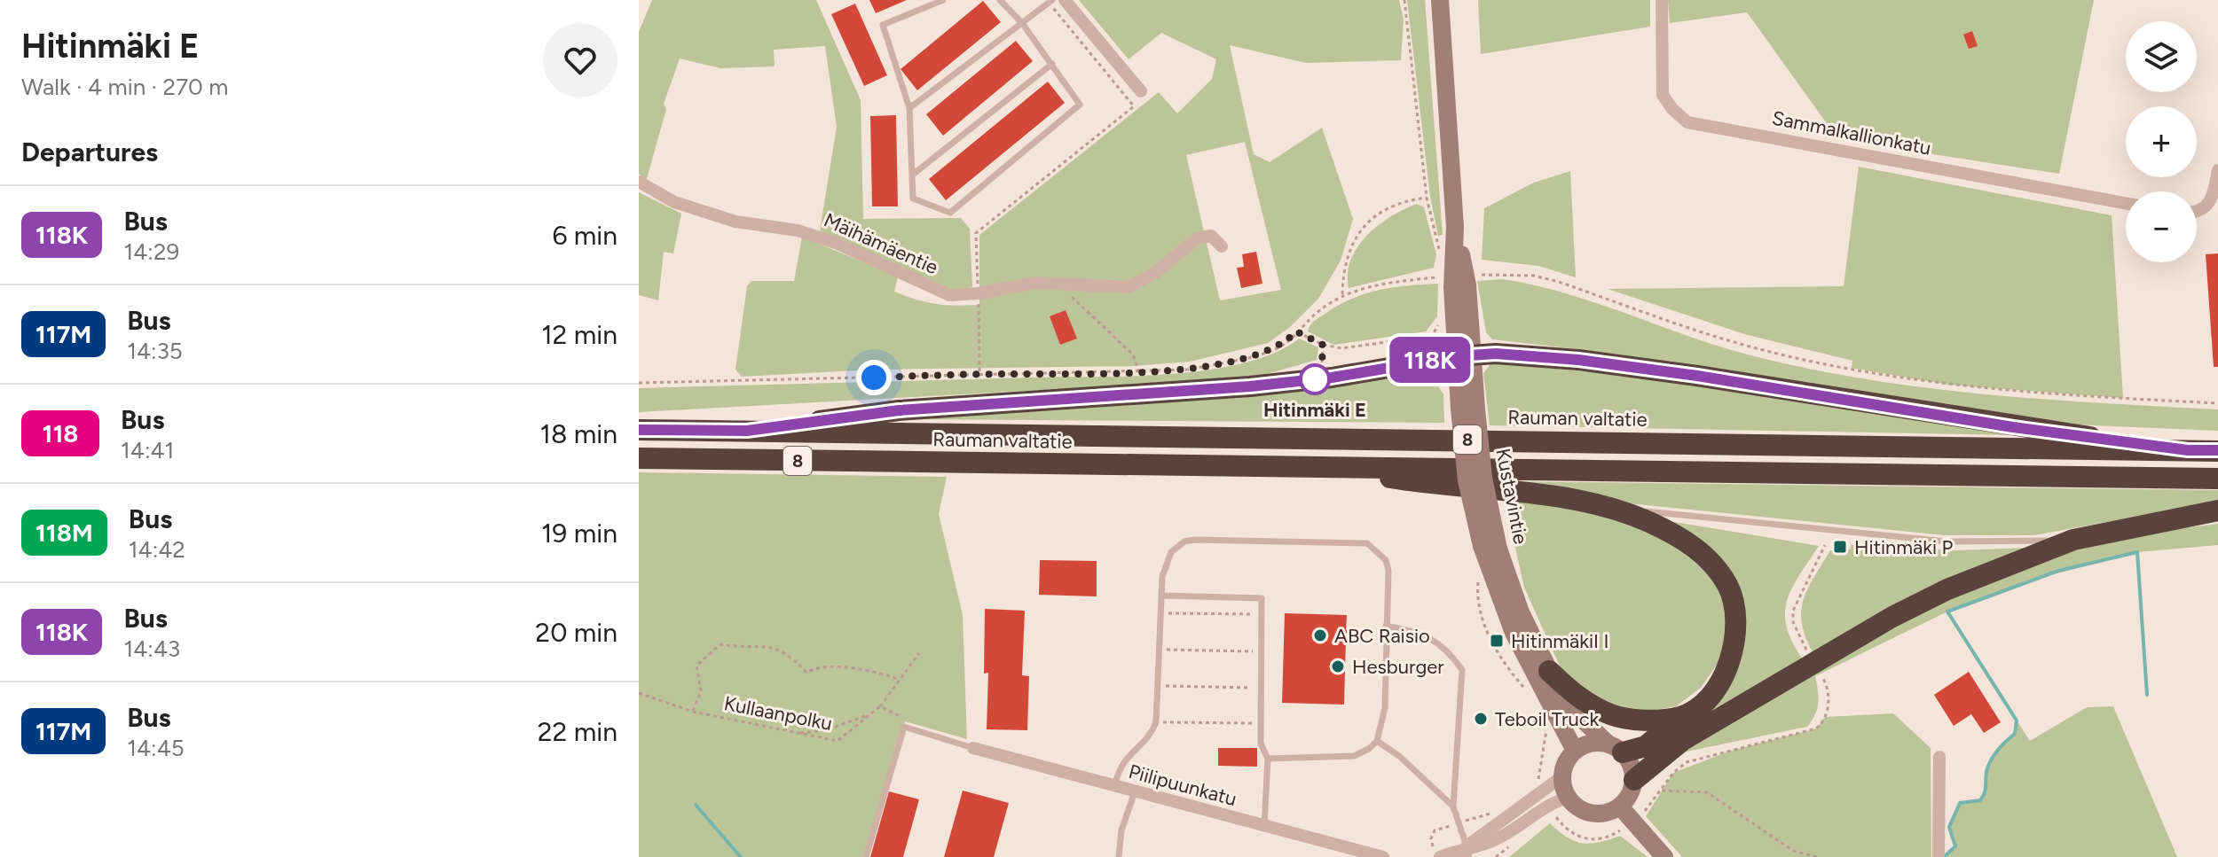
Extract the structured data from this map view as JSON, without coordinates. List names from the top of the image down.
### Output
{
  "streets": {
    "highway": ["Rauman valtatie", "8"],
    "main road": ["Kustavintie"],
    "street": ["Sammalkallionkatu", "Mäihämäentie", "Piilipuunkatu"],
    "path": ["Kullaanpolku"]
  },
  "places": {
    "other": [
      "Hitinmäki E",
      "ABC Raisio",
      "Hesburger",
      "Teboil Truck"
    ],
    "transit": ["Hitinmäki P", "HitinmäkiI I"]
  },
  "lines": ["bus line 118K"],
  "page": {
    "heading": [
      ["Hitinmäki E", "Walk · 4 min · 270 m"],
      "Departures"
    ],
    "on_map": "118K",
    "map_buttons": ["+", "−"],
    "list": [
      {
        "mark": "118K",
        "name": "Bus",
        "note": "14:29",
        "value": "6 min"
      },
      {
        "mark": "117M",
        "name": "Bus",
        "note": "14:35",
        "value": "12 min"
      },
      {
        "mark": "118",
        "name": "Bus",
        "note": "14:41",
        "value": "18 min"
      },
      {
        "mark": "118M",
        "name": "Bus",
        "note": "14:42",
        "value": "19 min"
      },
      {
        "mark": "118K",
        "name": "Bus",
        "note": "14:43",
        "value": "20 min"
      },
      {
        "mark": "117M",
        "name": "Bus",
        "note": "14:45",
        "value": "22 min"
      }
    ]
  }
}
